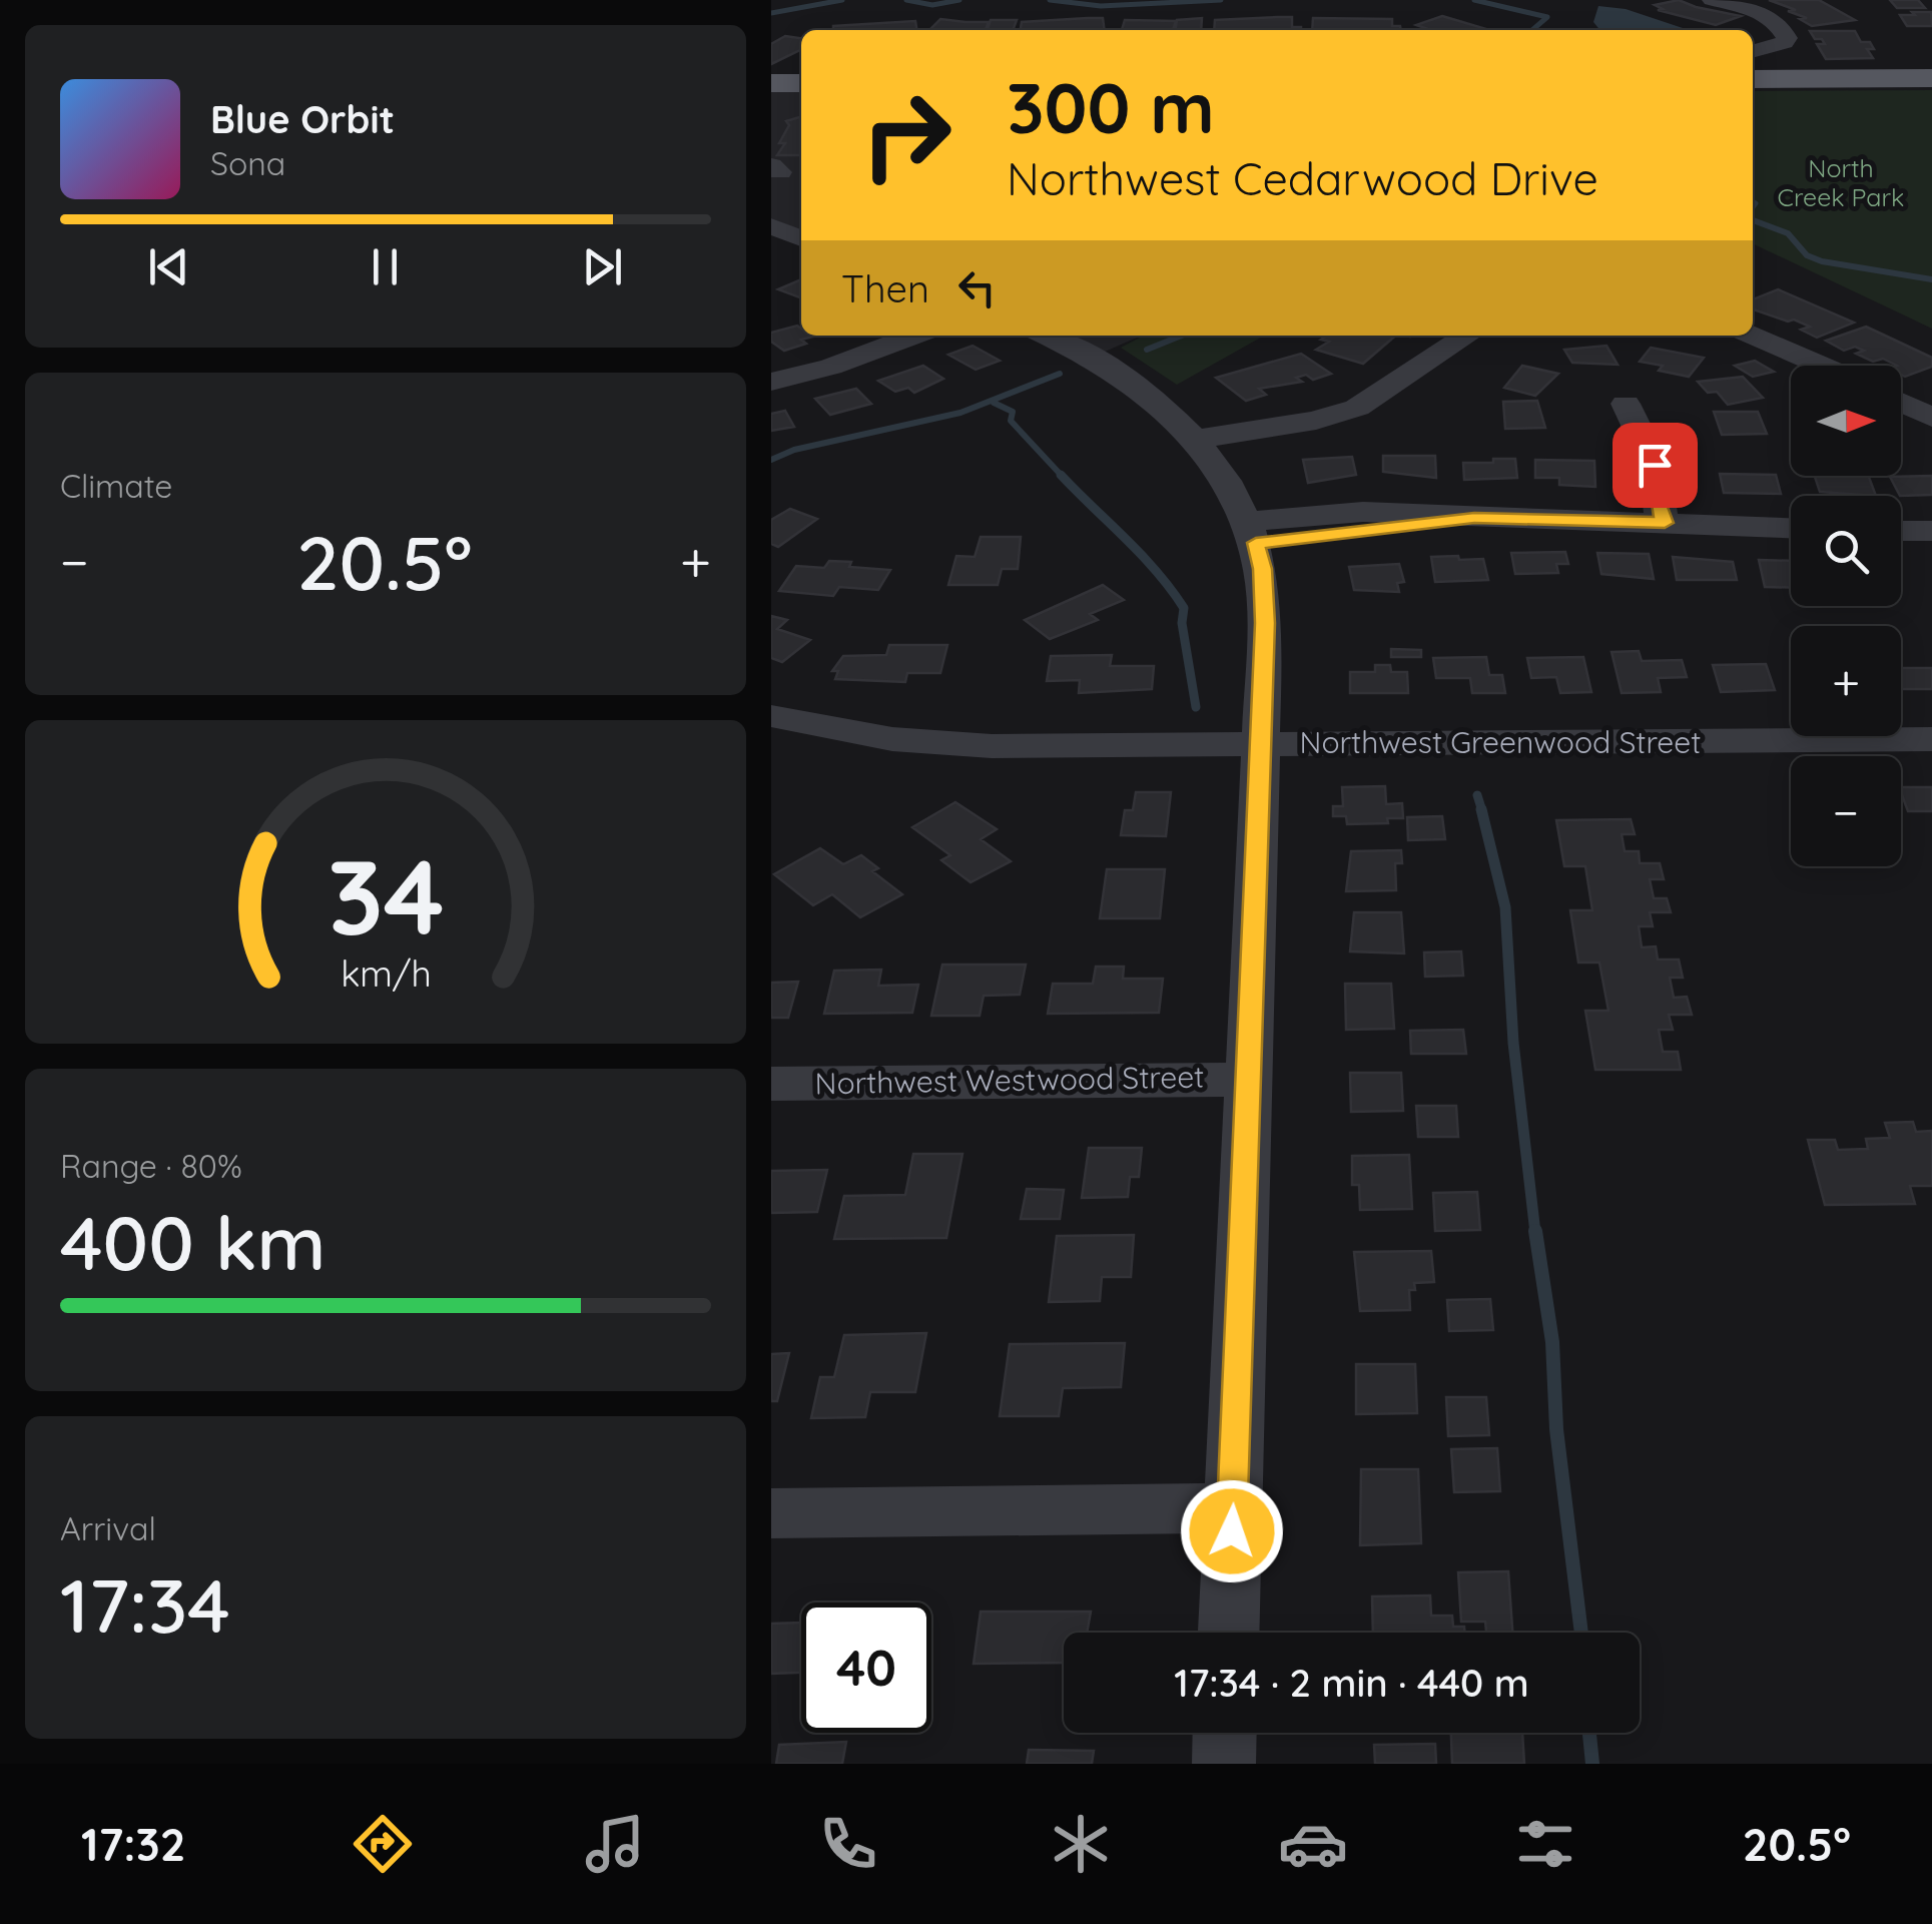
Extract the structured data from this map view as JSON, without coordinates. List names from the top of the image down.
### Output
{
  "streets": {
    "street": ["Northwest Greenwood Street", "Northwest Westwood Street"]
  },
  "parks": ["North Creek Park"],
  "north": "right",
  "page": {
    "turn": ["300 m", "Northwest Cedarwood Drive"],
    "song": ["Blue Orbit", "Sona"],
    "then": "Then",
    "map_buttons": ["+", "−"],
    "tile": [
      "Climate",
      ["Range · 80%", "400 km"],
      ["Arrival", "17:34"]
    ],
    "heat": ["−", "20.5°", "+"],
    "limit": "40",
    "trip": "17:34 · 2 min · 440 m",
    "tabs": ["17:32", "20.5°"],
    "gauge": ["34", "km/h"]
  }
}
